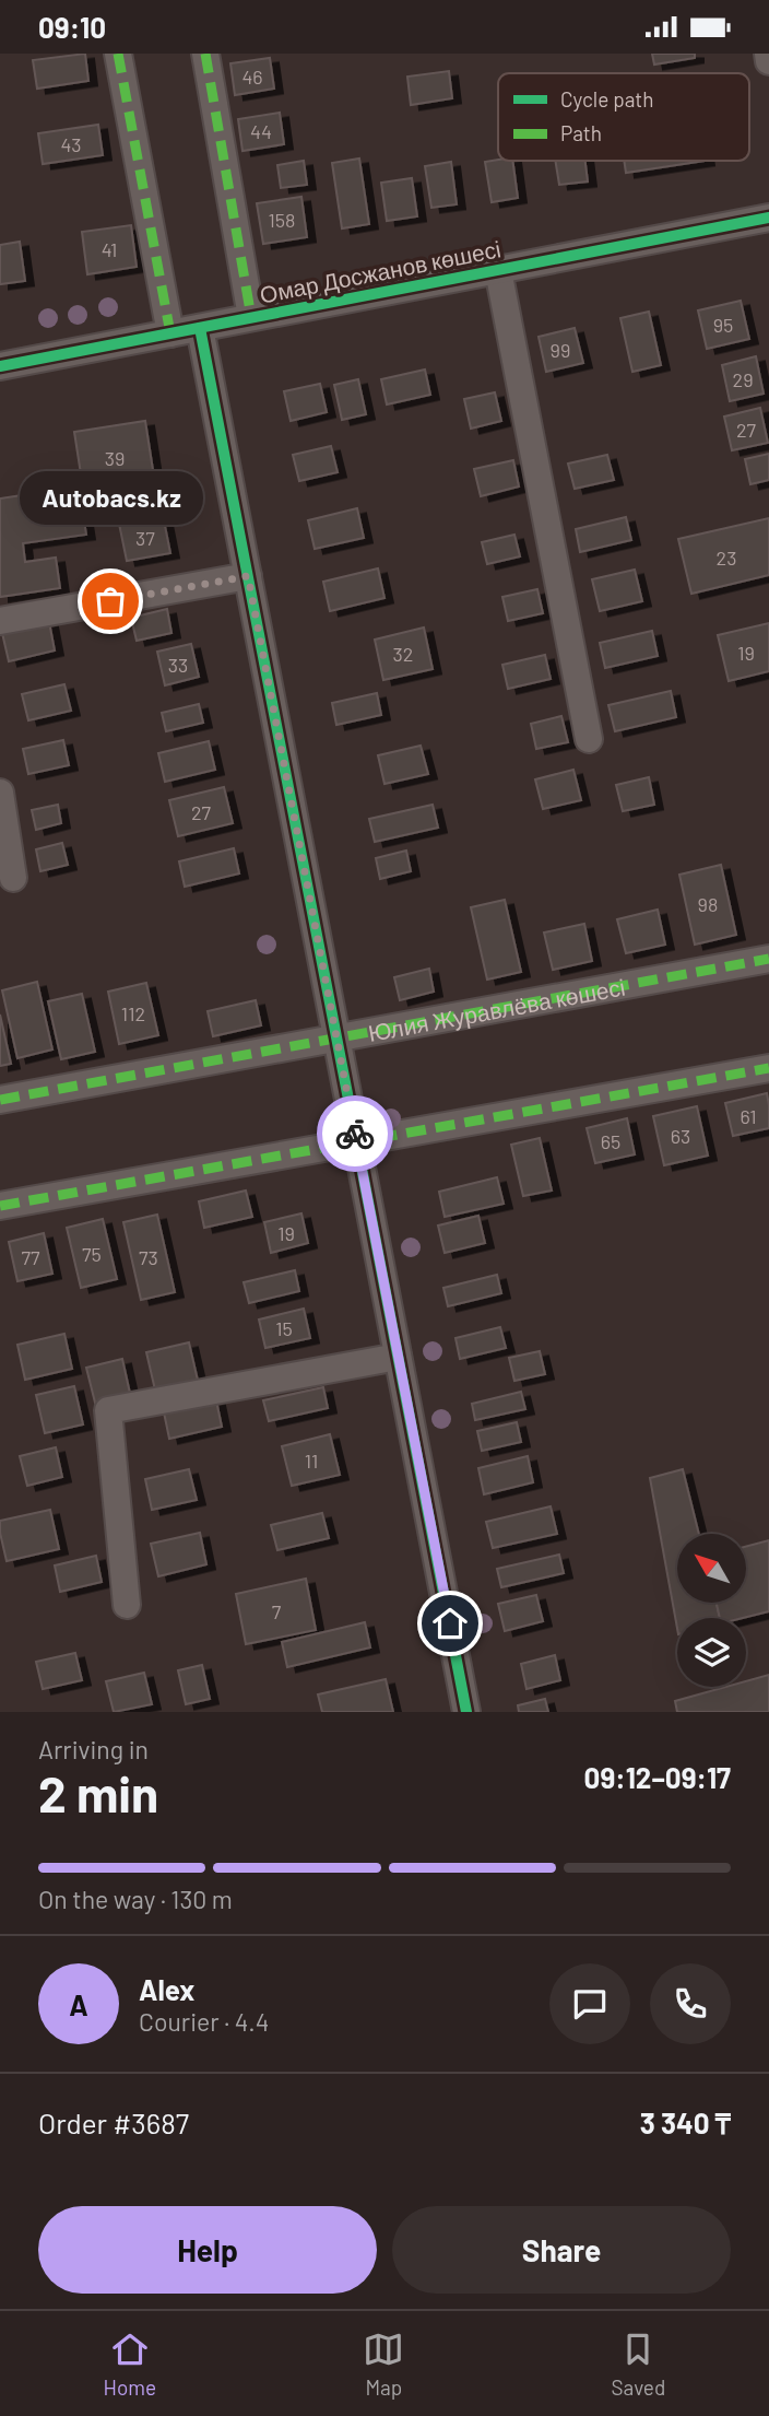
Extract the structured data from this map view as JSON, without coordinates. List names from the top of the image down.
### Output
{
  "streets": {
    "street": ["Омар Досжанов көшесі", "Юлия Журавлёва көшесі"]
  },
  "places": ["Autobacs.kz"],
  "house_numbers": [
    "46",
    "44",
    "43",
    "158",
    "41",
    "95",
    "99",
    "29",
    "27",
    "39",
    "37",
    "23",
    "19",
    "32",
    "33",
    "27",
    "98",
    "112",
    "61",
    "63",
    "65",
    "19",
    "75",
    "77",
    "73",
    "15",
    "11",
    "7"
  ],
  "legend": ["Cycle path", "Path"],
  "north": "top left",
  "page": {
    "status": "09:10",
    "bubble": "Autobacs.kz",
    "heading": ["2 min", "Arriving in", "09:12–09:17"],
    "panel": [
      "Alex",
      "Courier · 4.4",
      "Order #3687",
      "3 340 ₸"
    ],
    "bar": "On the way · 130 m",
    "round": "A",
    "buttons": ["Help", "Share"],
    "tabs": ["Home", "Map", "Saved"]
  }
}
